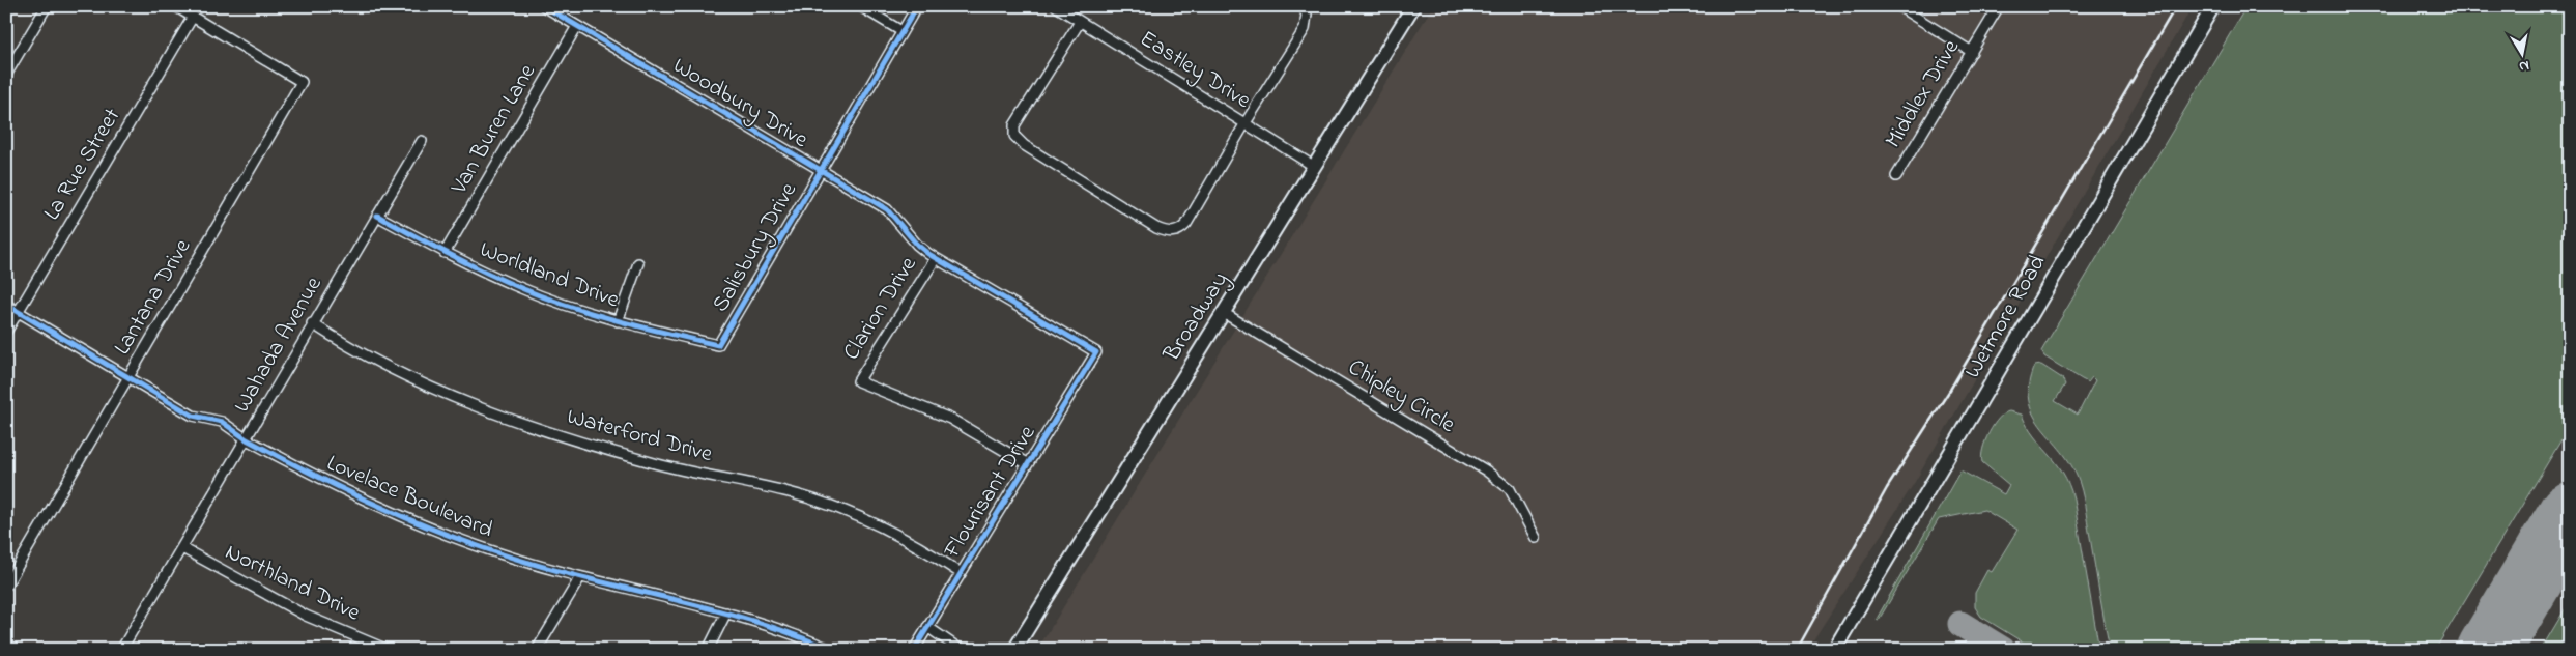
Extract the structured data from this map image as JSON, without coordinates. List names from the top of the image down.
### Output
{
  "streets": {
    "main road": ["Broadway", "Wetmore Road"],
    "street": [
      "Eastley Drive",
      "Middlex Drive",
      "Woodbury Drive",
      "Van Buren Lane",
      "La Rue Street",
      "Salisbury Drive",
      "Worldland Drive",
      "Lantana Drive",
      "Clarion Drive",
      "Wahada Avenue",
      "Chipley Circle",
      "Waterford Drive",
      "Flourisant Drive",
      "Lovelace Boulevard",
      "Northland Drive"
    ]
  },
  "crossings": [
    ["Eastley Drive", "Broadway"],
    ["Woodbury Drive", "Van Buren Lane"],
    ["Woodbury Drive", "Salisbury Drive"],
    ["Woodbury Drive", "Clarion Drive"],
    ["Woodbury Drive", "Flourisant Drive"],
    ["Van Buren Lane", "Worldland Drive"],
    ["La Rue Street", "Lantana Drive"],
    ["La Rue Street", "Lovelace Boulevard"],
    ["Salisbury Drive", "Worldland Drive"],
    ["Worldland Drive", "Wahada Avenue"],
    ["Lantana Drive", "Lovelace Boulevard"],
    ["Clarion Drive", "Flourisant Drive"],
    ["Broadway", "Chipley Circle"],
    ["Wahada Avenue", "Waterford Drive"],
    ["Wahada Avenue", "Lovelace Boulevard"],
    ["Wahada Avenue", "Northland Drive"],
    ["Waterford Drive", "Flourisant Drive"]
  ],
  "north": "bottom"
}
